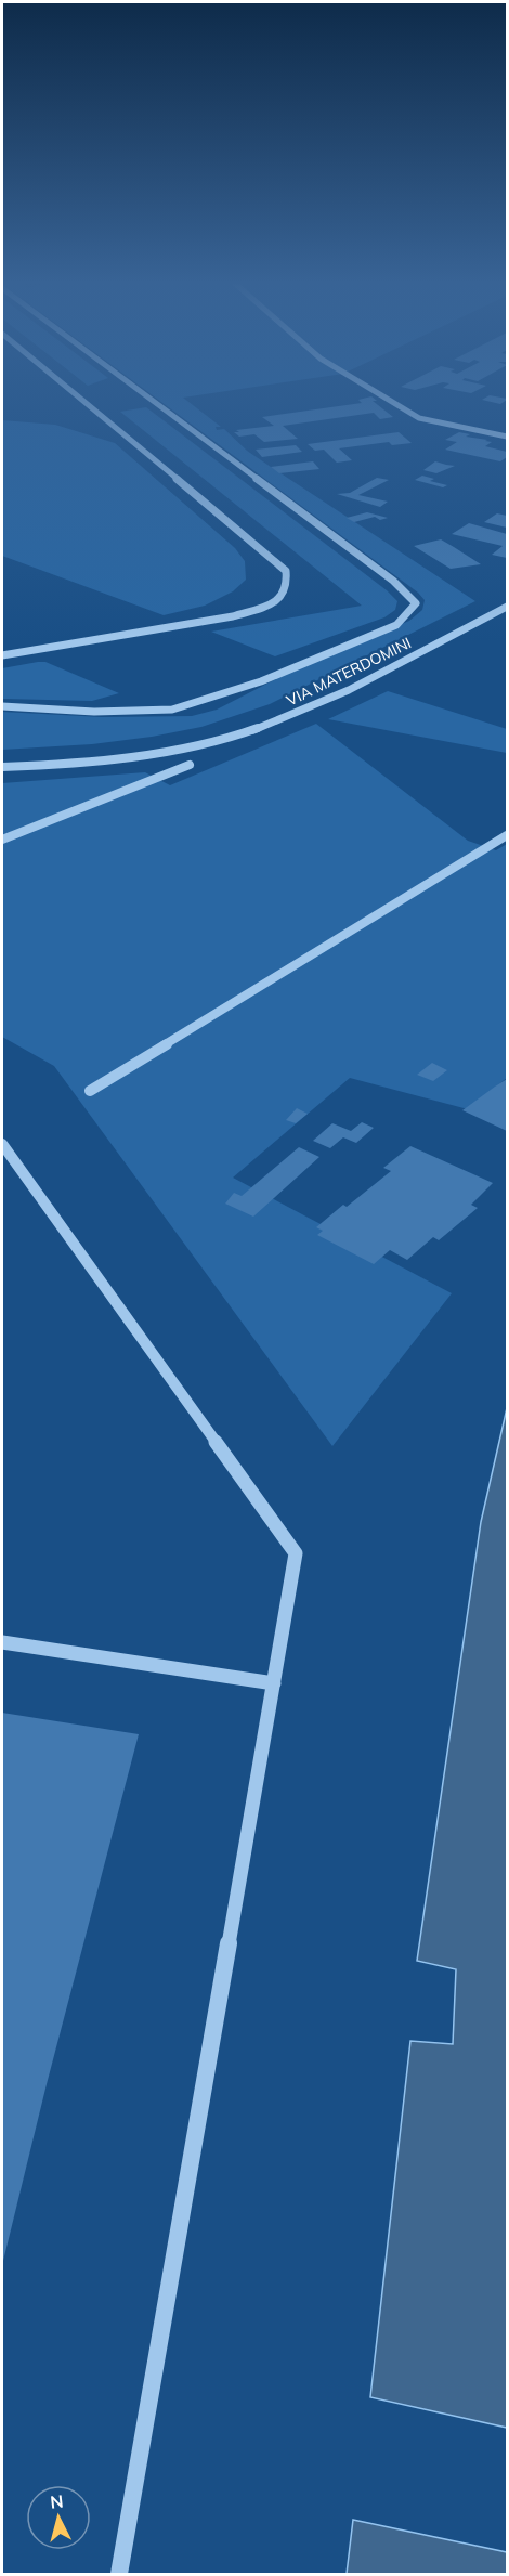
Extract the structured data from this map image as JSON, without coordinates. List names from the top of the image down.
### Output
{
  "streets": {
    "street": ["VIA MATERDOMINI"]
  },
  "north": "top"
}
